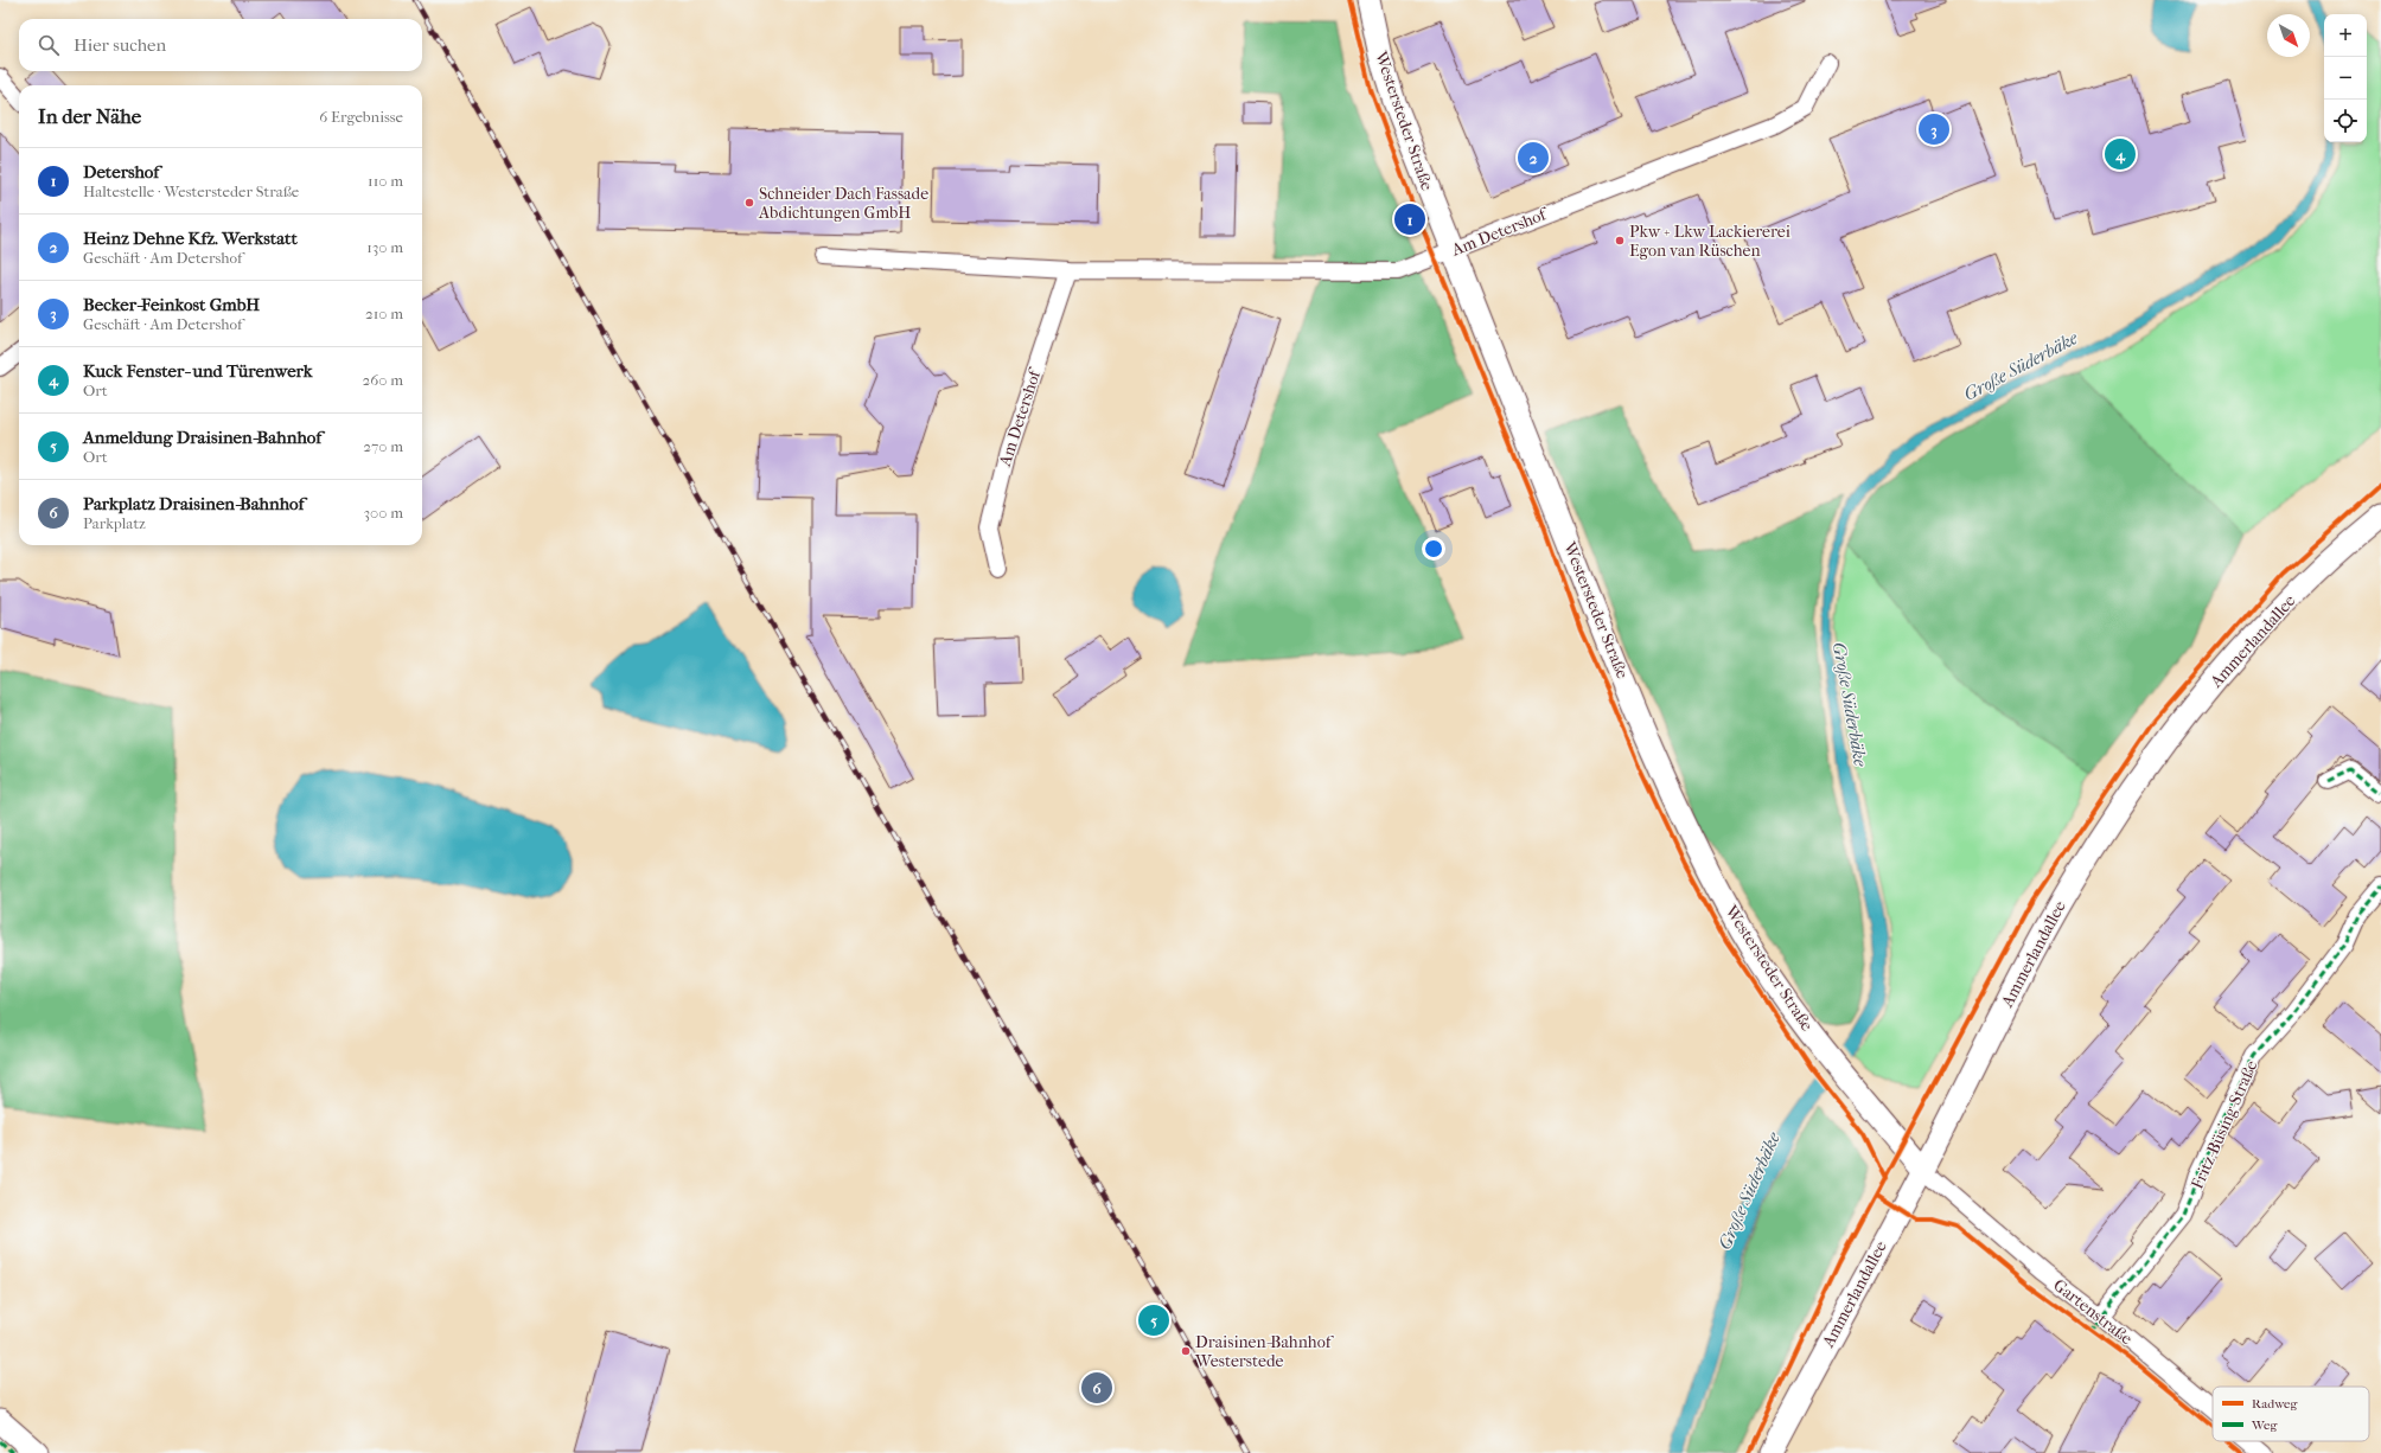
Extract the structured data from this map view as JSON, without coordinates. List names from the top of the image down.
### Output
{
  "streets": {
    "main road": ["Westersteder Straße", "Ammerlandallee"],
    "street": ["Am Detershof", "Fritz-Büsing-Straße", "Gartenstraße"]
  },
  "crossings": [
    ["Westersteder Straße", "Am Detershof"],
    ["Westersteder Straße", "Ammerlandallee"],
    ["Westersteder Straße", "Gartenstraße"],
    ["Ammerlandallee", "Gartenstraße"],
    ["Fritz-Büsing-Straße", "Gartenstraße"]
  ],
  "water": ["Große Süderbäke"],
  "places": ["Schneider Dach Fassade Abdichtungen GmbH", "Pkw + Lkw Lackiererei Egon van Rüschen", "Draisinen-Bahnhof Westerstede"],
  "legend": ["Radweg", "Weg"],
  "north": "bottom right",
  "page": {
    "map_buttons": ["+", "−"],
    "search": "Hier suchen",
    "heading": ["In der Nähe", "6 Ergebnisse"],
    "pins": [
      "3",
      "4",
      "2",
      "1",
      "5",
      "6"
    ],
    "list": [
      {
        "mark": "1",
        "name": "Detershof",
        "note": "Haltestelle · Westersteder Straße",
        "value": "110 m"
      },
      {
        "mark": "2",
        "name": "Heinz Dehne Kfz. Werkstatt",
        "note": "Geschäft · Am Detershof",
        "value": "130 m"
      },
      {
        "mark": "3",
        "name": "Becker-Feinkost GmbH",
        "note": "Geschäft · Am Detershof",
        "value": "210 m"
      },
      {
        "mark": "4",
        "name": "Kuck Fenster- und Türenwerk",
        "note": "Ort",
        "value": "260 m"
      },
      {
        "mark": "5",
        "name": "Anmeldung Draisinen-Bahnhof",
        "note": "Ort",
        "value": "270 m"
      },
      {
        "mark": "6",
        "name": "Parkplatz Draisinen-Bahnhof",
        "note": "Parkplatz",
        "value": "300 m"
      }
    ]
  }
}
